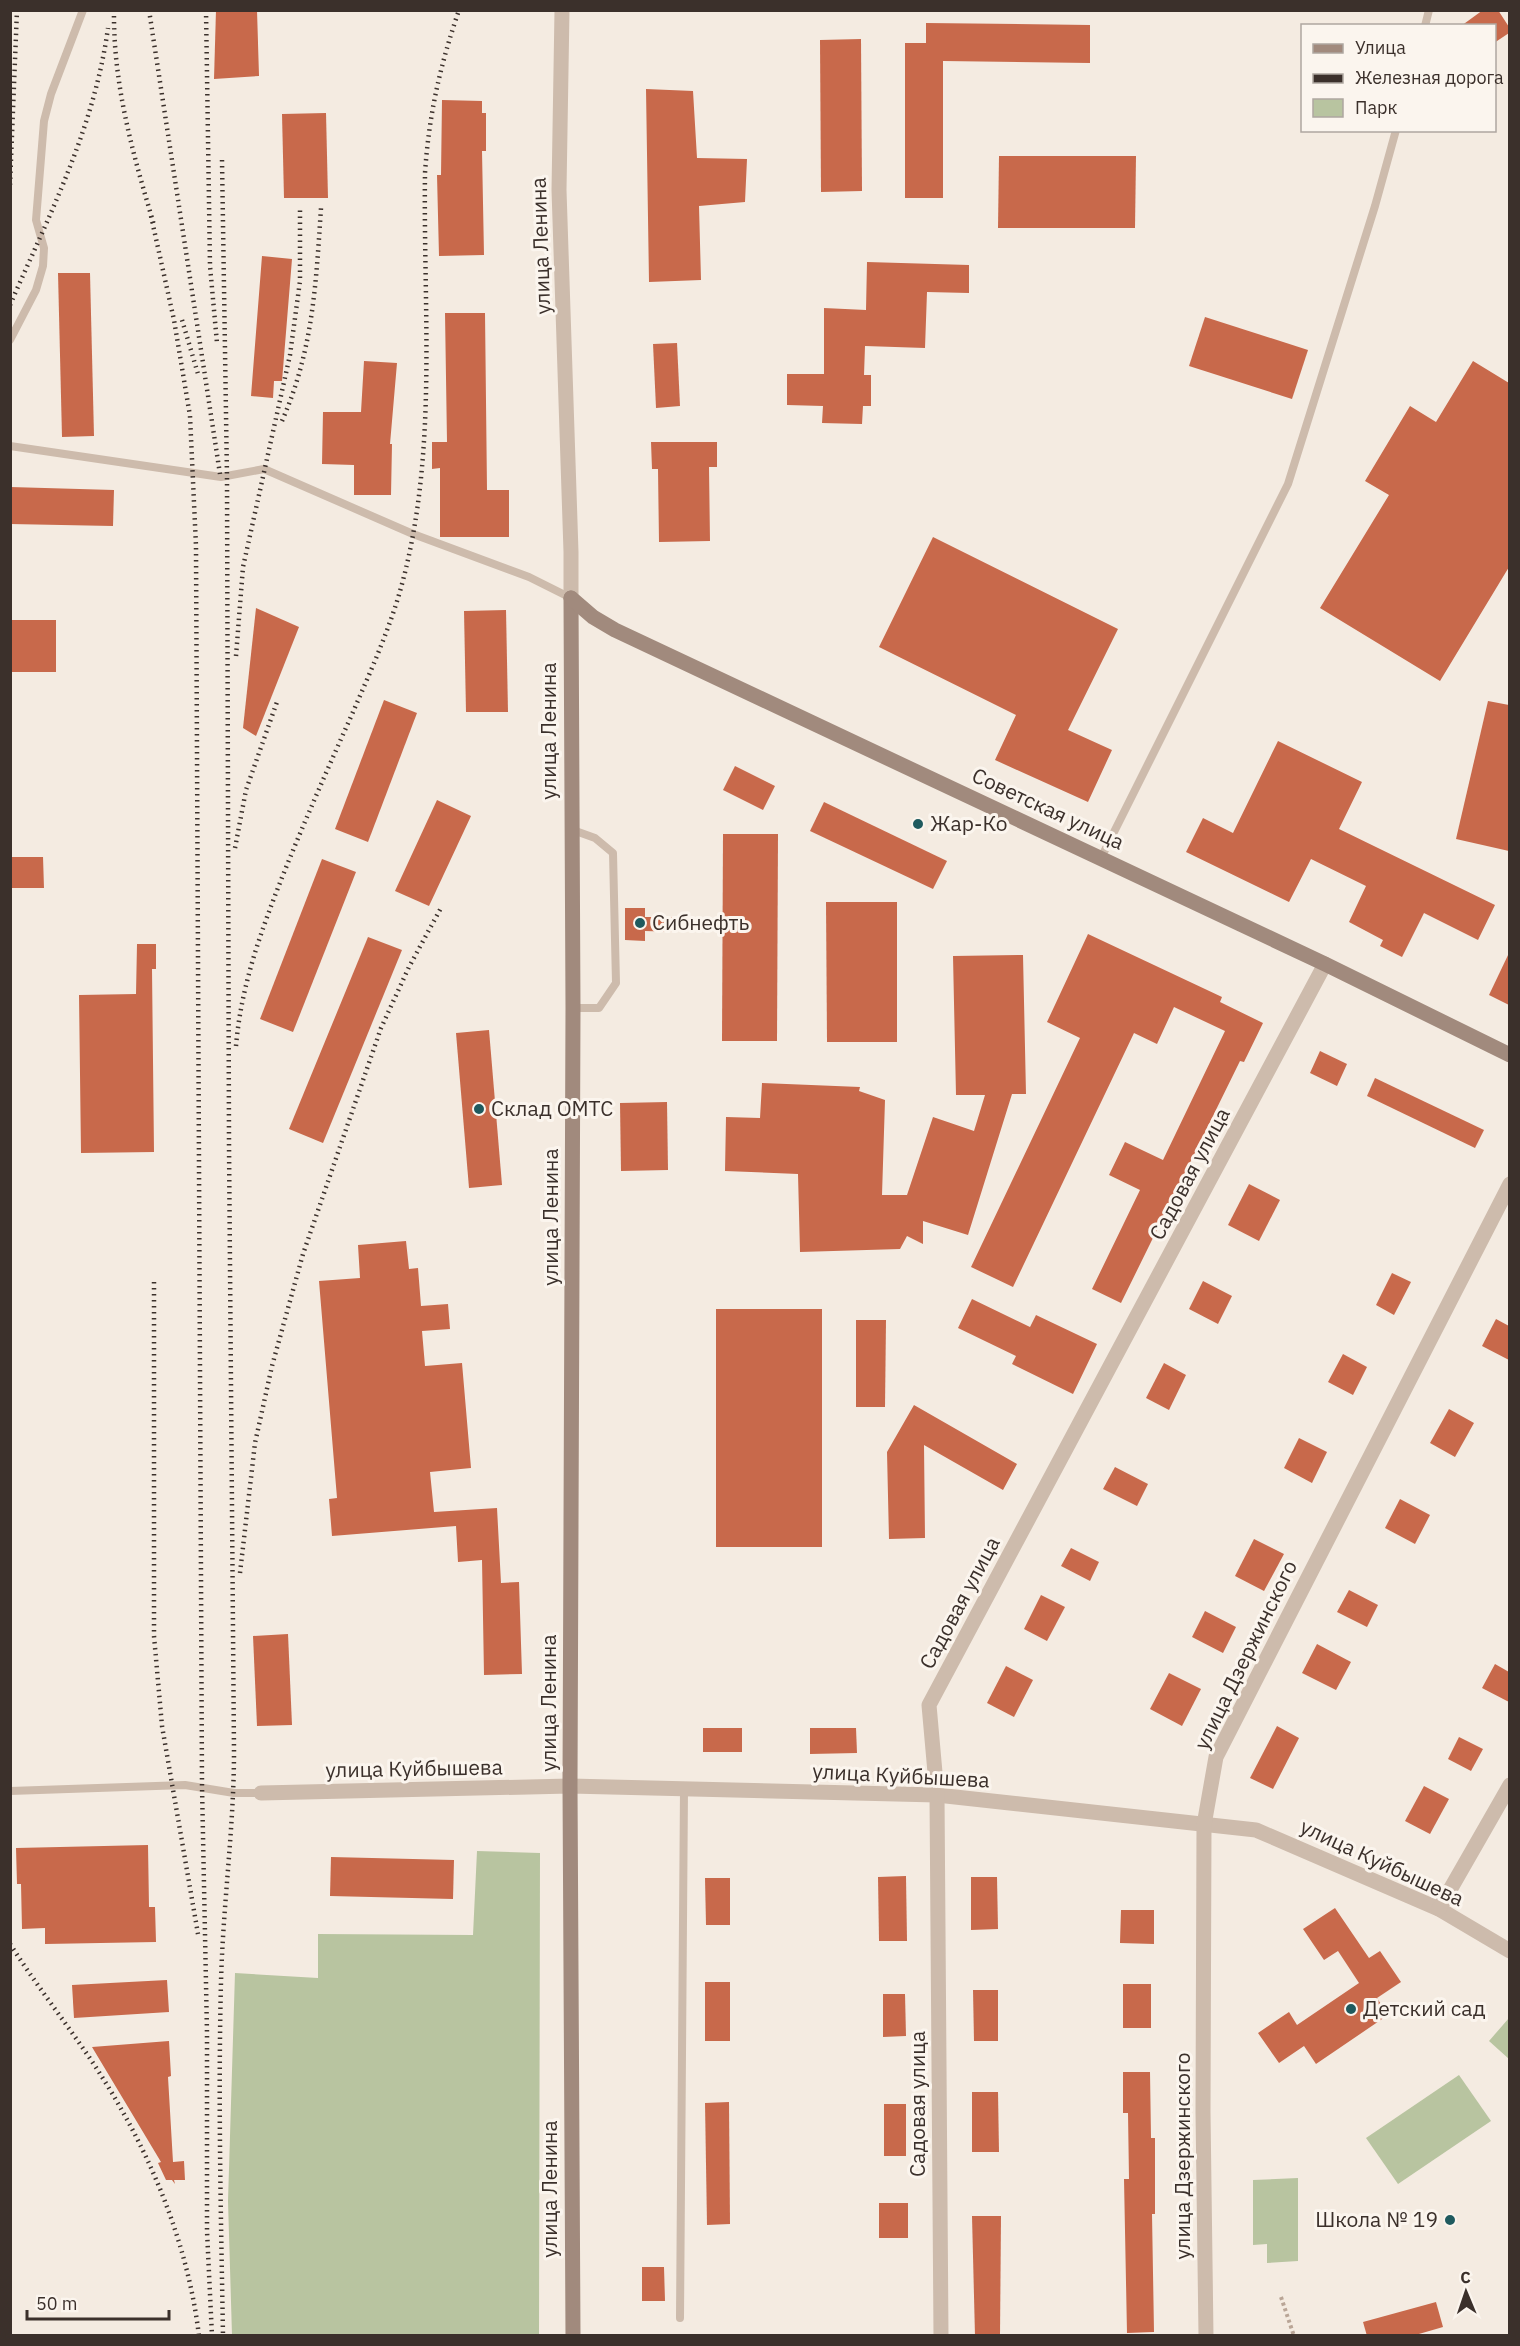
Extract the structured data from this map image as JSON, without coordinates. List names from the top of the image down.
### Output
{
  "streets": {
    "street": [
      "улица Ленина",
      "Советская улица",
      "Садовая улица",
      "улица Дзержинского",
      "улица Куйбышева"
    ]
  },
  "crossings": [
    ["улица Ленина", "Советская улица"],
    ["улица Ленина", "улица Куйбышева"],
    ["Советская улица", "Садовая улица"],
    ["Садовая улица", "улица Куйбышева"],
    ["улица Дзержинского", "улица Куйбышева"]
  ],
  "places": [
    "Жар-Ко",
    "Сибнефть",
    "Склад ОМТС",
    "Детский сад",
    "Школа № 19"
  ],
  "legend": ["Улица", "Железная дорога", "Парк"],
  "scale_bar": "50 m",
  "north": "top"
}
